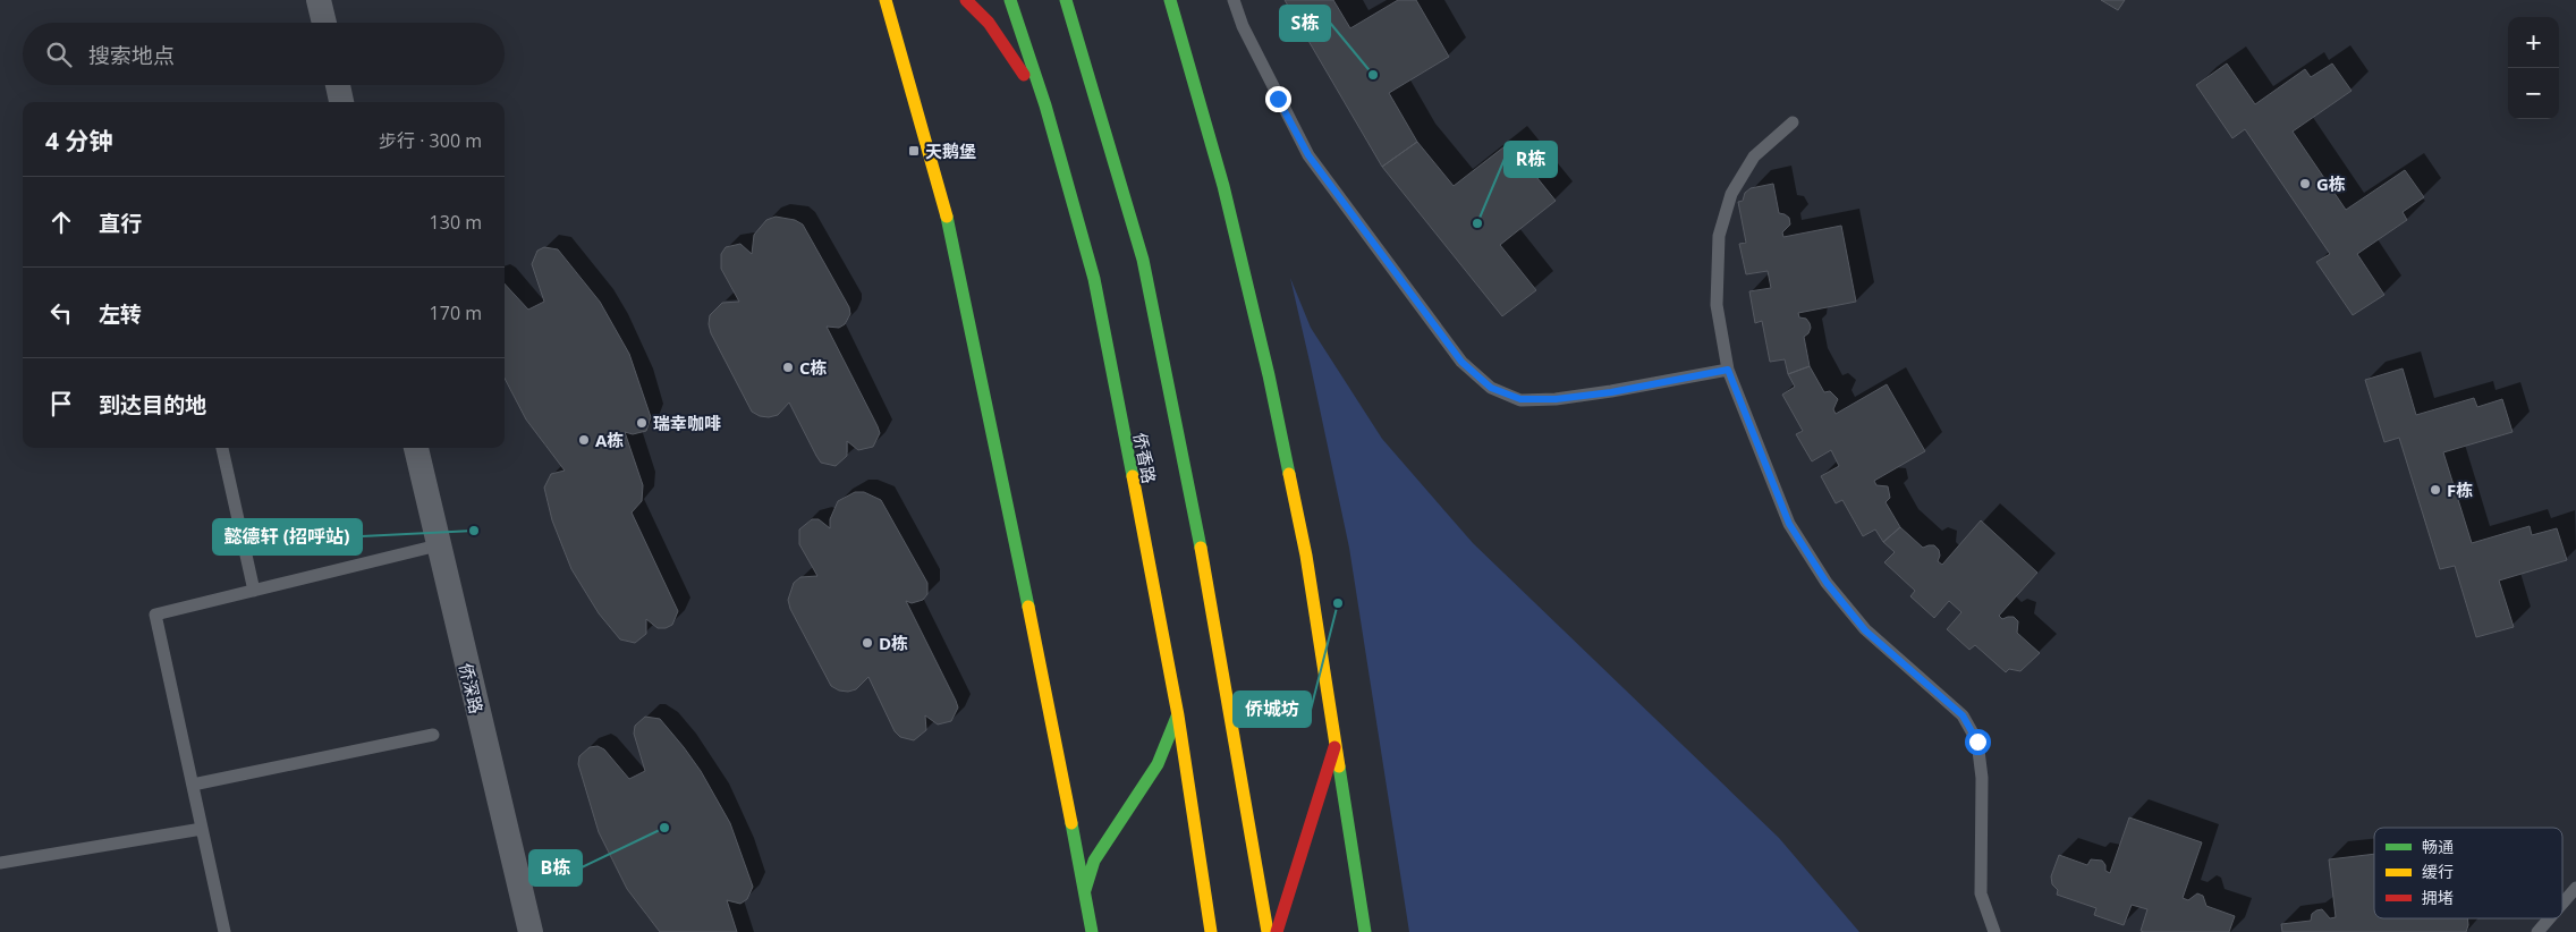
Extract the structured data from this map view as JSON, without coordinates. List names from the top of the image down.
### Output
{
  "streets": {
    "main road": ["侨香路"],
    "street": ["侨深路"]
  },
  "places": {
    "other": [
      "S栋",
      "G栋",
      "R栋",
      "C栋",
      "瑞幸咖啡",
      "A栋",
      "F栋",
      "懿德轩 (招呼站)",
      "侨城坊",
      "D栋",
      "B栋"
    ],
    "transit": ["天鹅堡"]
  },
  "legend": ["畅通", "缓行", "拥堵"],
  "page": {
    "map_buttons": ["+", "−"],
    "search": "搜索地点",
    "heading": ["4 分钟", "步行 · 300 m"],
    "list": [
      ["直行", "130 m"],
      ["左转", "170 m"],
      "到达目的地"
    ]
  }
}
